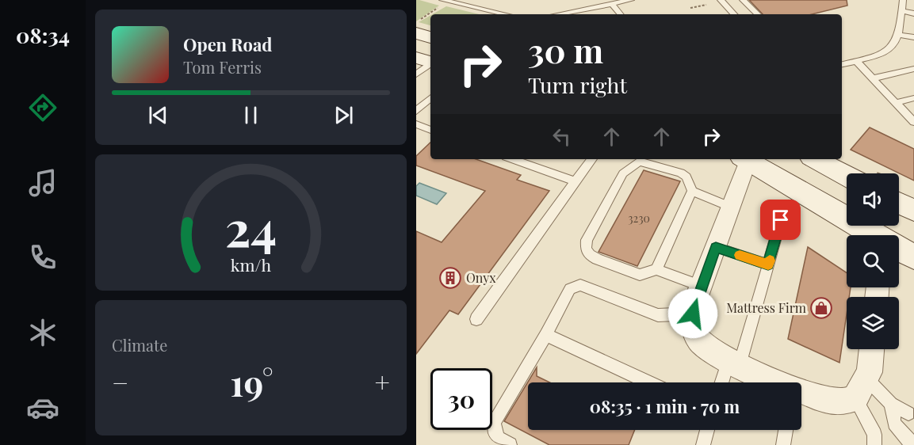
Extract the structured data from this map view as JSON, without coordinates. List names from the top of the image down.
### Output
{
  "places": {
    "building": ["Onyx"],
    "shop": ["Mattress Firm"]
  },
  "house_numbers": ["3230"],
  "page": {
    "tabs": "08:34",
    "turn": ["30 m", "Turn right"],
    "song": ["Open Road", "Tom Ferris"],
    "tile": "Climate",
    "heat": ["−", "19°", "+"],
    "limit": "30",
    "trip": "08:35 · 1 min · 70 m",
    "gauge": ["24", "km/h"]
  }
}
